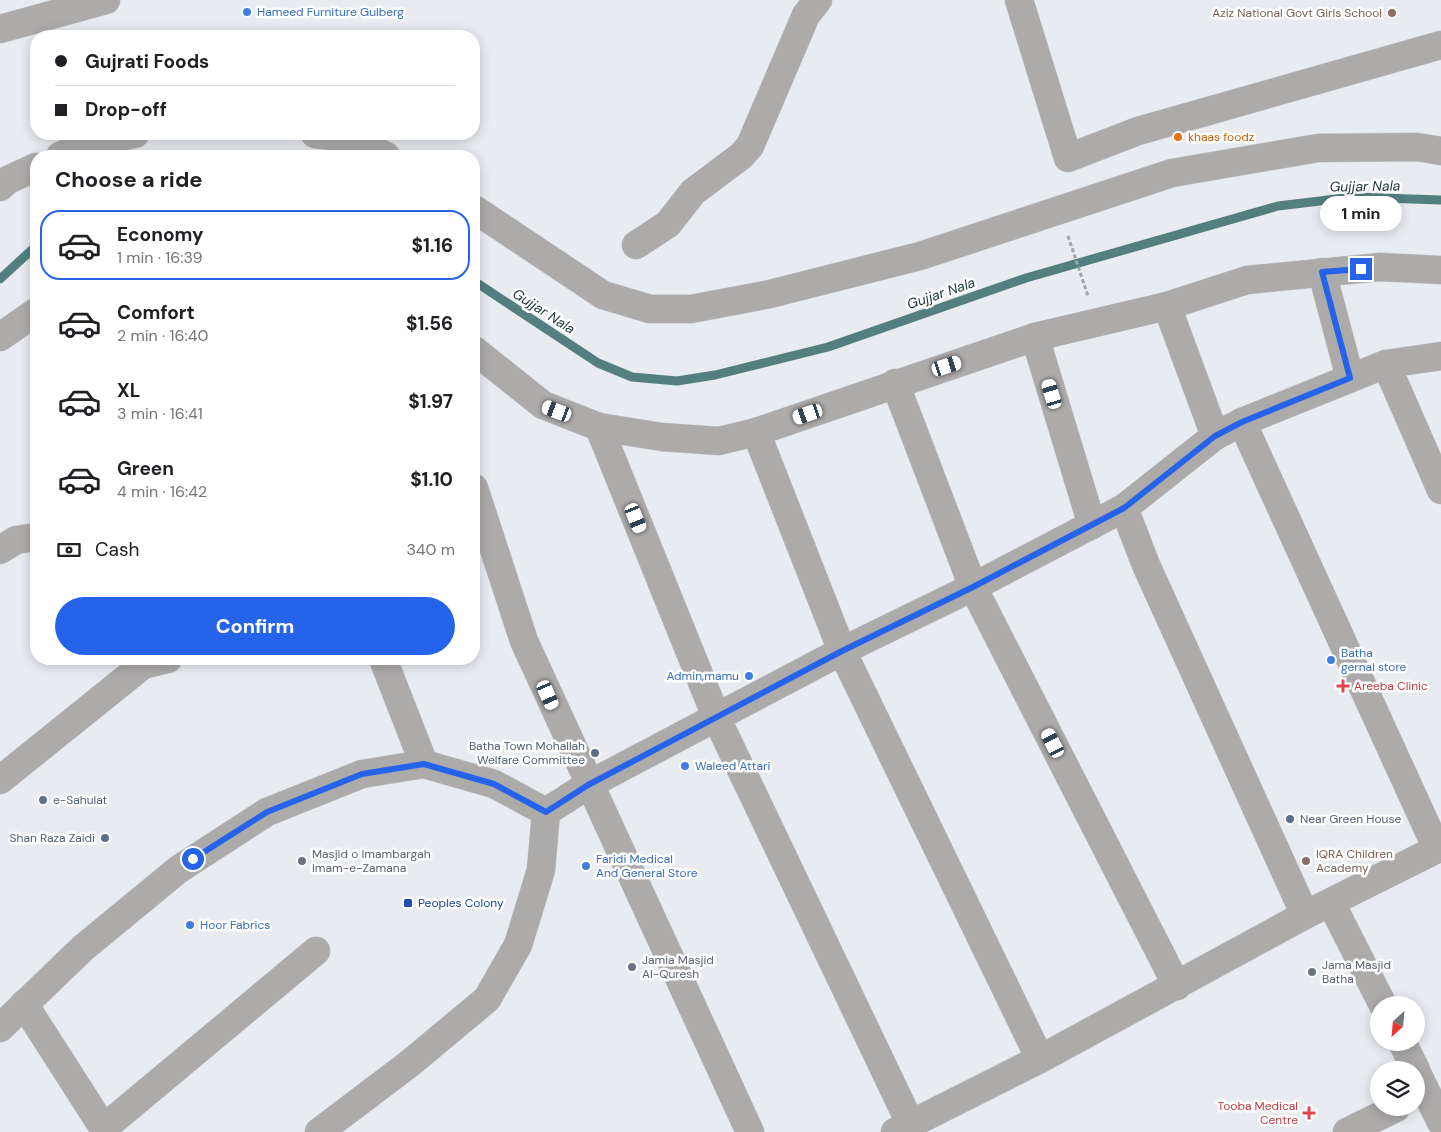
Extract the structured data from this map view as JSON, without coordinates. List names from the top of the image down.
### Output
{
  "water": ["Gujjar Nala"],
  "places": {
    "other": [
      "Hameed Furniture Gulberg",
      "Aziz National Govt Girls School",
      "khaas foodz",
      "Batha gernal store",
      "Admin,mamu",
      "Batha Town Mohallah Welfare Committee",
      "Waleed Attari",
      "e-Sahulat",
      "Near Green House",
      "Shan Raza Zaidi",
      "Masjid o Imambargah Imam-e-Zamana",
      "IQRA Children Academy",
      "Faridi Medical And General Store",
      "Hoor Fabrics",
      "Jamia Masjid Al-Quresh",
      "Jama Masjid Batha"
    ],
    "health": ["Areeba Clinic", "Tooba Medical Centre"],
    "transit": ["Peoples Colony"]
  },
  "north": "bottom left",
  "page": {
    "banner": ["Gujrati Foods", "Drop-off"],
    "heading": "Choose a ride",
    "bubble": "1 min",
    "list": [
      {
        "name": "Economy",
        "note": "1 min · 16:39",
        "value": "$1.16"
      },
      {
        "name": "Comfort",
        "note": "2 min · 16:40",
        "value": "$1.56"
      },
      {
        "name": "XL",
        "note": "3 min · 16:41",
        "value": "$1.97"
      },
      {
        "name": "Green",
        "note": "4 min · 16:42",
        "value": "$1.10"
      }
    ],
    "pay": ["Cash", "340 m"],
    "buttons": "Confirm"
  }
}
